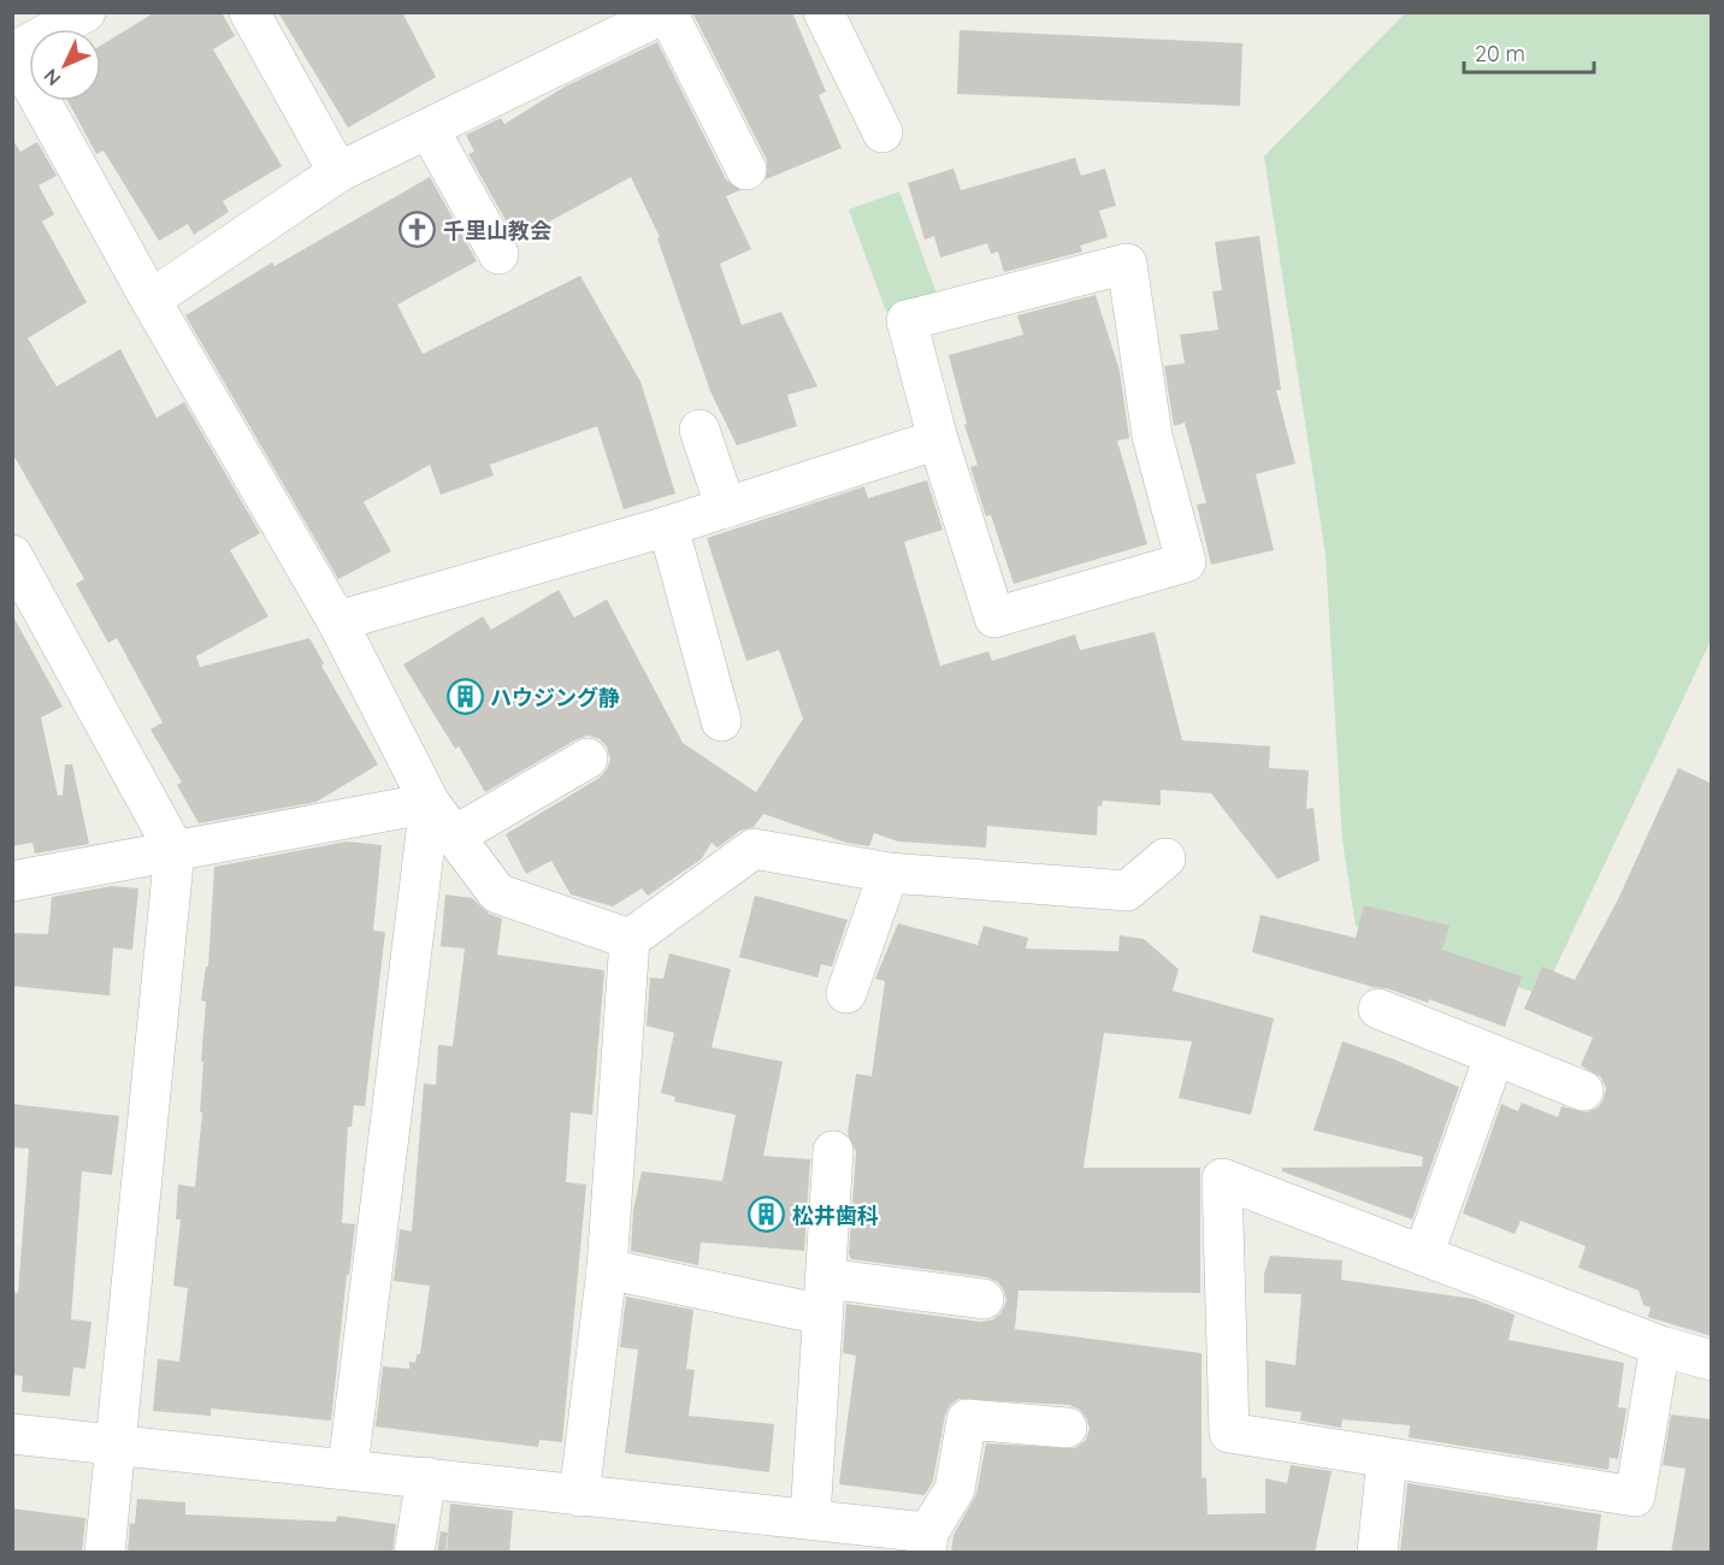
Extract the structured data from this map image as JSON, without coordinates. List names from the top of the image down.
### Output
{
  "places": {
    "church": ["千里山教会"],
    "building": ["ハウジング静", "松井歯科"]
  },
  "scale_bar": "20 m",
  "north": "bottom left"
}
